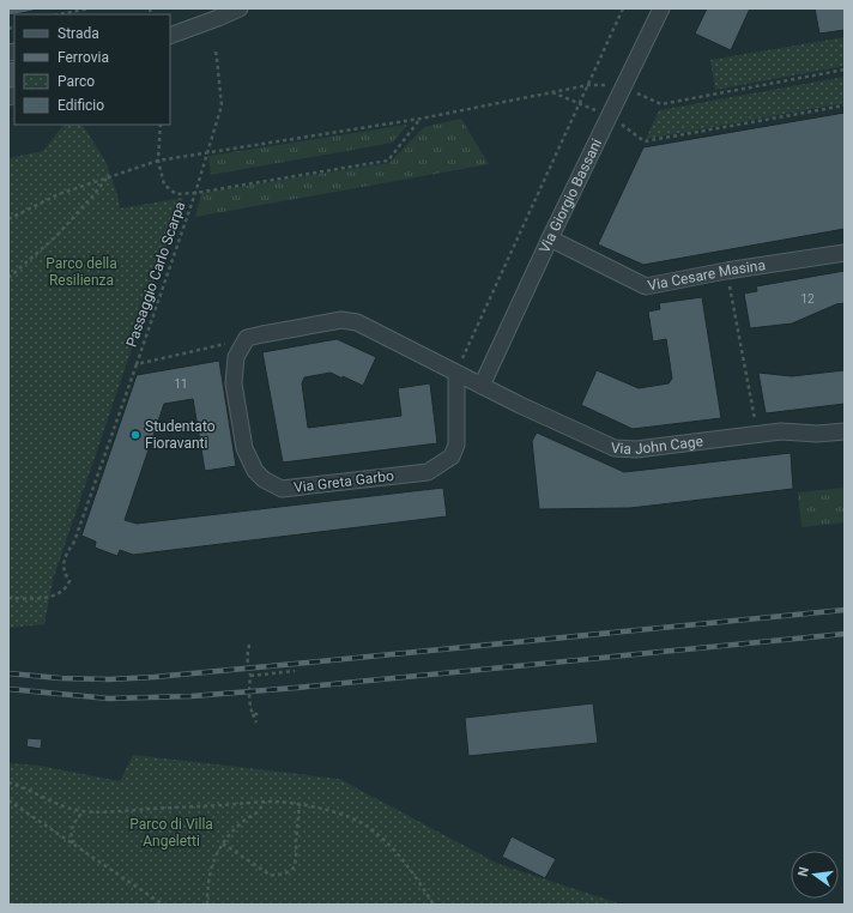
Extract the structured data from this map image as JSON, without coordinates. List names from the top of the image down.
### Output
{
  "streets": {
    "street": [
      "Via Giorgio Bassani",
      "Via Cesare Masina",
      "Via John Cage",
      "Via Greta Garbo"
    ],
    "path": ["Passaggio Carlo Scarpa"]
  },
  "crossings": [
    ["Via Giorgio Bassani", "Via Cesare Masina"],
    ["Via Giorgio Bassani", "Via John Cage"],
    ["Passaggio Carlo Scarpa", "Via Greta Garbo"]
  ],
  "parks": ["Parco della Resilienza", "Parco di Villa Angeletti"],
  "places": ["Studentato Fioravanti"],
  "house_numbers": ["12", "11"],
  "legend": [
    "Strada",
    "Ferrovia",
    "Parco",
    "Edificio"
  ],
  "north": "left"
}
